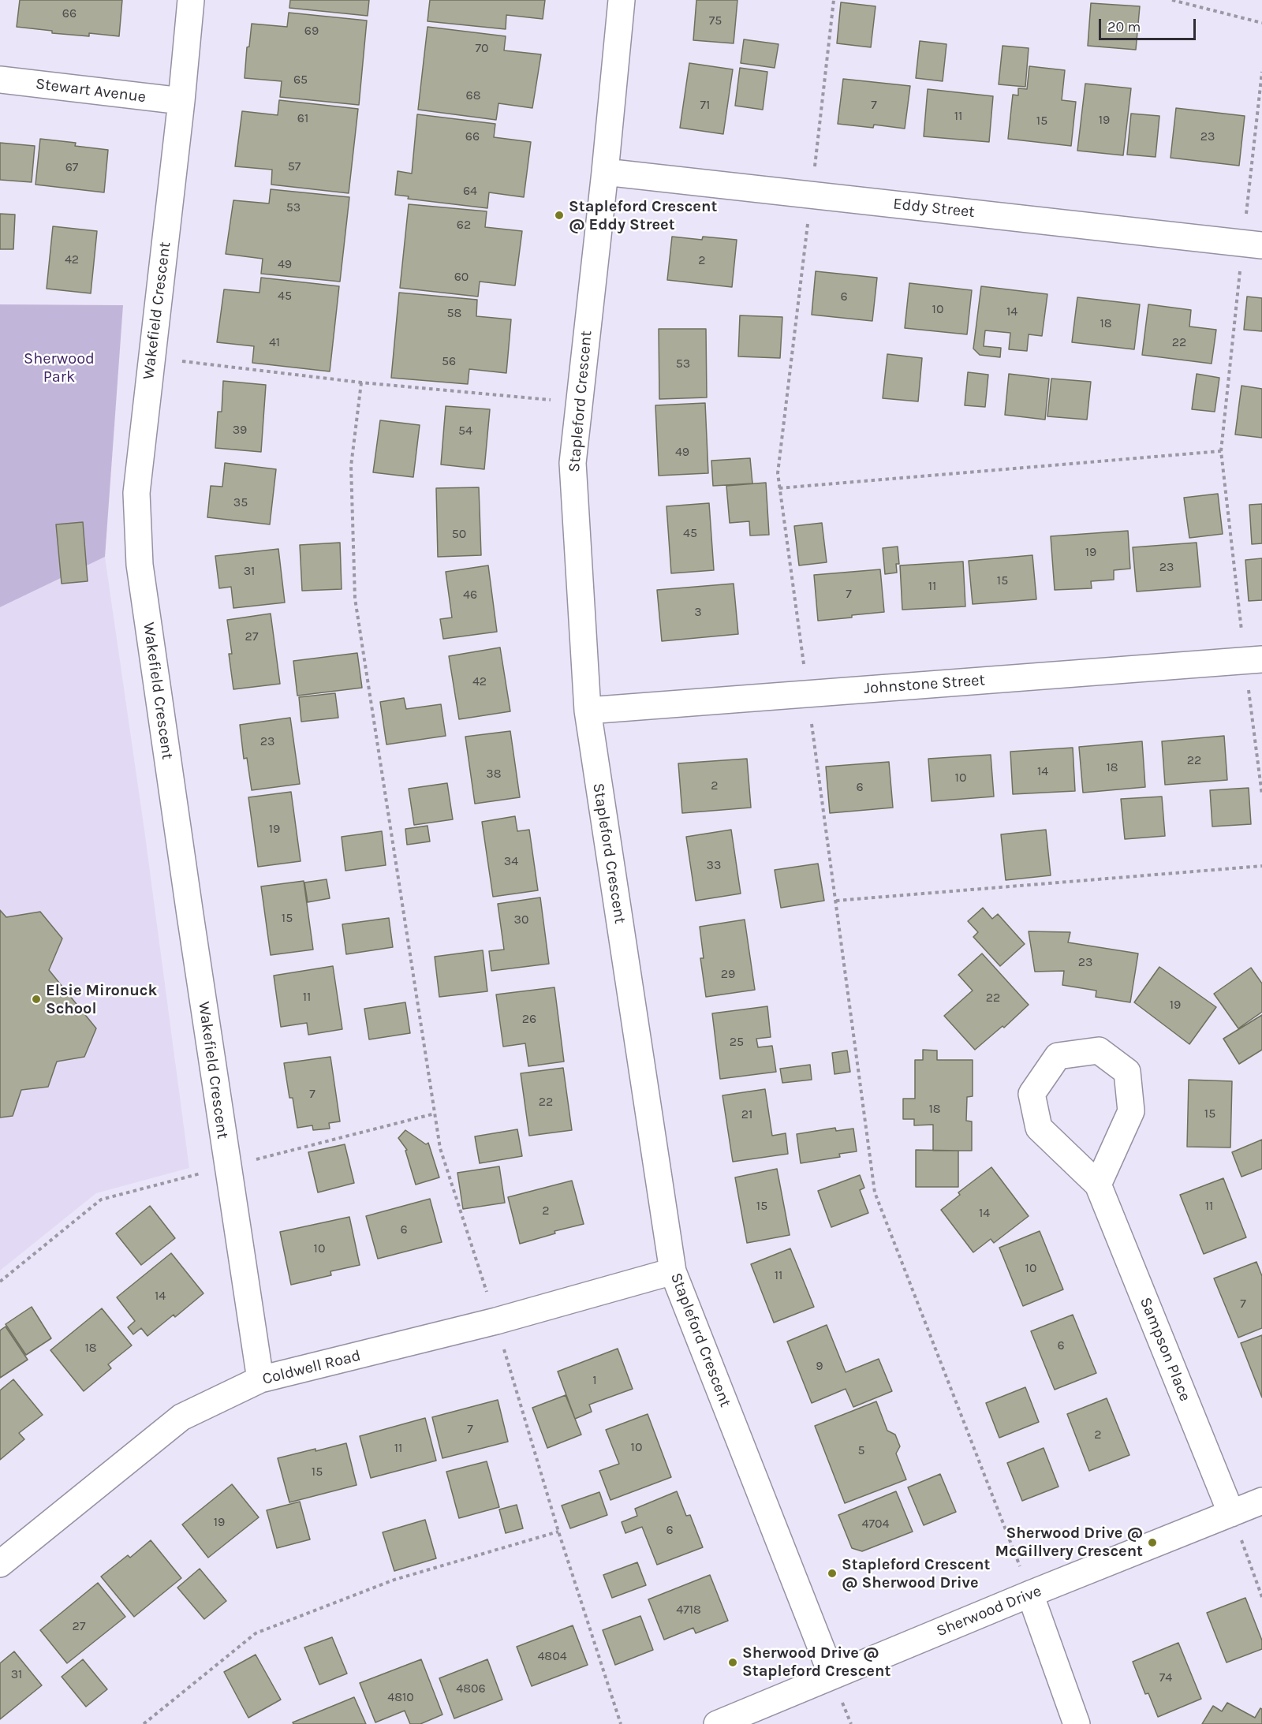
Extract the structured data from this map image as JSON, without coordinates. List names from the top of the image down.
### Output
{
  "streets": {
    "street": [
      "Stewart Avenue",
      "Eddy Street",
      "Wakefield Crescent",
      "Stapleford Crescent",
      "Johnstone Street",
      "Sampson Place",
      "Coldwell Road",
      "Sherwood Drive"
    ]
  },
  "crossings": [
    ["Stewart Avenue", "Wakefield Crescent"],
    ["Eddy Street", "Stapleford Crescent"],
    ["Wakefield Crescent", "Coldwell Road"],
    ["Stapleford Crescent", "Johnstone Street"],
    ["Stapleford Crescent", "Coldwell Road"],
    ["Stapleford Crescent", "Sherwood Drive"],
    ["Sampson Place", "Sherwood Drive"]
  ],
  "parks": ["Sherwood Park"],
  "places": [
    "Stapleford Crescent @ Eddy Street",
    "Elsie Mironuck School",
    "Sherwood Drive @ McGillvery Crescent",
    "Stapleford Crescent @ Sherwood Drive",
    "Sherwood Drive @ Stapleford Crescent"
  ],
  "house_numbers": [
    "66",
    "75",
    "69",
    "70",
    "65",
    "68",
    "71",
    "7",
    "11",
    "61",
    "19",
    "15",
    "66",
    "23",
    "57",
    "67",
    "64",
    "53",
    "62",
    "42",
    "2",
    "49",
    "60",
    "45",
    "6",
    "10",
    "14",
    "58",
    "18",
    "41",
    "22",
    "56",
    "53",
    "39",
    "54",
    "49",
    "35",
    "45",
    "50",
    "19",
    "23",
    "31",
    "15",
    "11",
    "7",
    "46",
    "3",
    "27",
    "42",
    "23",
    "22",
    "18",
    "14",
    "38",
    "10",
    "2",
    "6",
    "19",
    "34",
    "33",
    "15",
    "30",
    "23",
    "29",
    "11",
    "22",
    "19",
    "26",
    "25",
    "7",
    "22",
    "18",
    "15",
    "21",
    "15",
    "11",
    "2",
    "14",
    "6",
    "10",
    "10",
    "11",
    "14",
    "7",
    "6",
    "18",
    "9",
    "1",
    "7",
    "2",
    "10",
    "11",
    "5",
    "15",
    "19",
    "4704",
    "6",
    "4718",
    "27",
    "4804",
    "31",
    "74",
    "4806",
    "4810"
  ],
  "scale_bar": "20 m"
}
